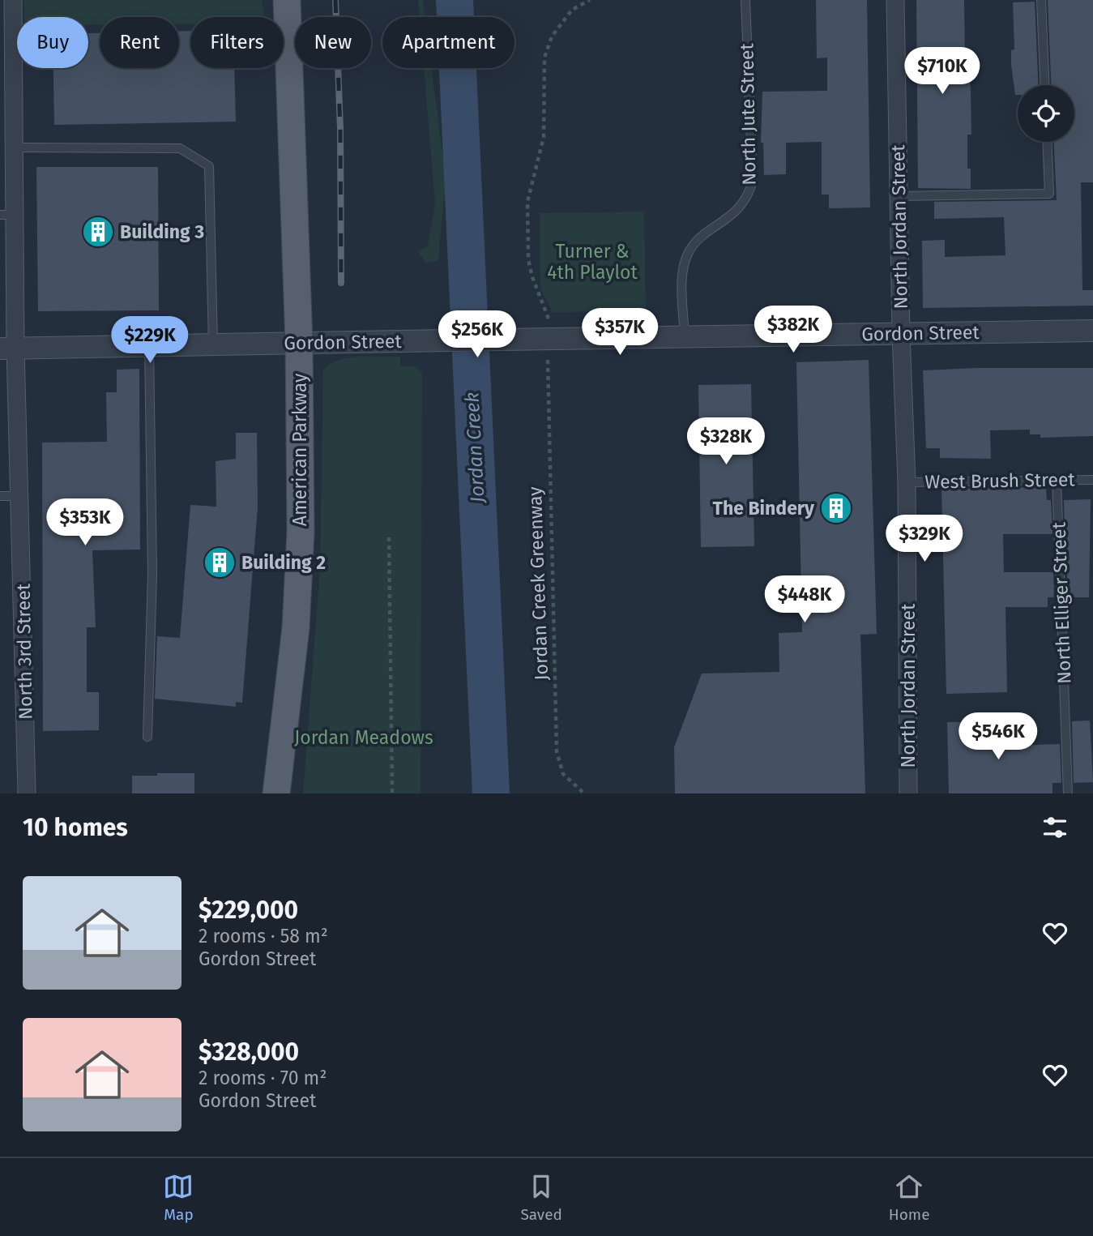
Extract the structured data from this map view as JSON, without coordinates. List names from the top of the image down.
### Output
{
  "streets": {
    "main road": ["American Parkway"],
    "street": ["North Jordan Street", "Gordon Street", "North 3rd Street"],
    "lane": ["North Jute Street", "West Brush Street", "North Elliger Street"],
    "path": ["Jordan Creek Greenway"]
  },
  "crossings": [
    ["North Jute Street", "Gordon Street"],
    ["North Jordan Street", "Gordon Street"],
    ["North Jordan Street", "West Brush Street"],
    ["Gordon Street", "American Parkway"],
    ["Gordon Street", "North 3rd Street"],
    ["West Brush Street", "North Elliger Street"]
  ],
  "water": ["Jordan Creek"],
  "parks": ["Turner & 4th Playlot", "Jordan Meadows"],
  "places": {
    "building": ["Building 3", "The Bindery", "Building 2"]
  },
  "page": {
    "chip": [
      "Buy",
      "Rent",
      "Filters",
      "New",
      "Apartment"
    ],
    "price": [
      "$710K",
      "$382K",
      "$357K",
      "$256K",
      "$229K",
      "$328K",
      "$353K",
      "$329K",
      "$448K",
      "$546K"
    ],
    "heading": "10 homes",
    "list": [
      {
        "name": "$229,000",
        "note": "2 rooms · 58 m² · Gordon Street"
      },
      {
        "name": "$328,000",
        "note": "2 rooms · 70 m² · Gordon Street"
      }
    ],
    "tabs": ["Map", "Saved", "Home"]
  }
}
